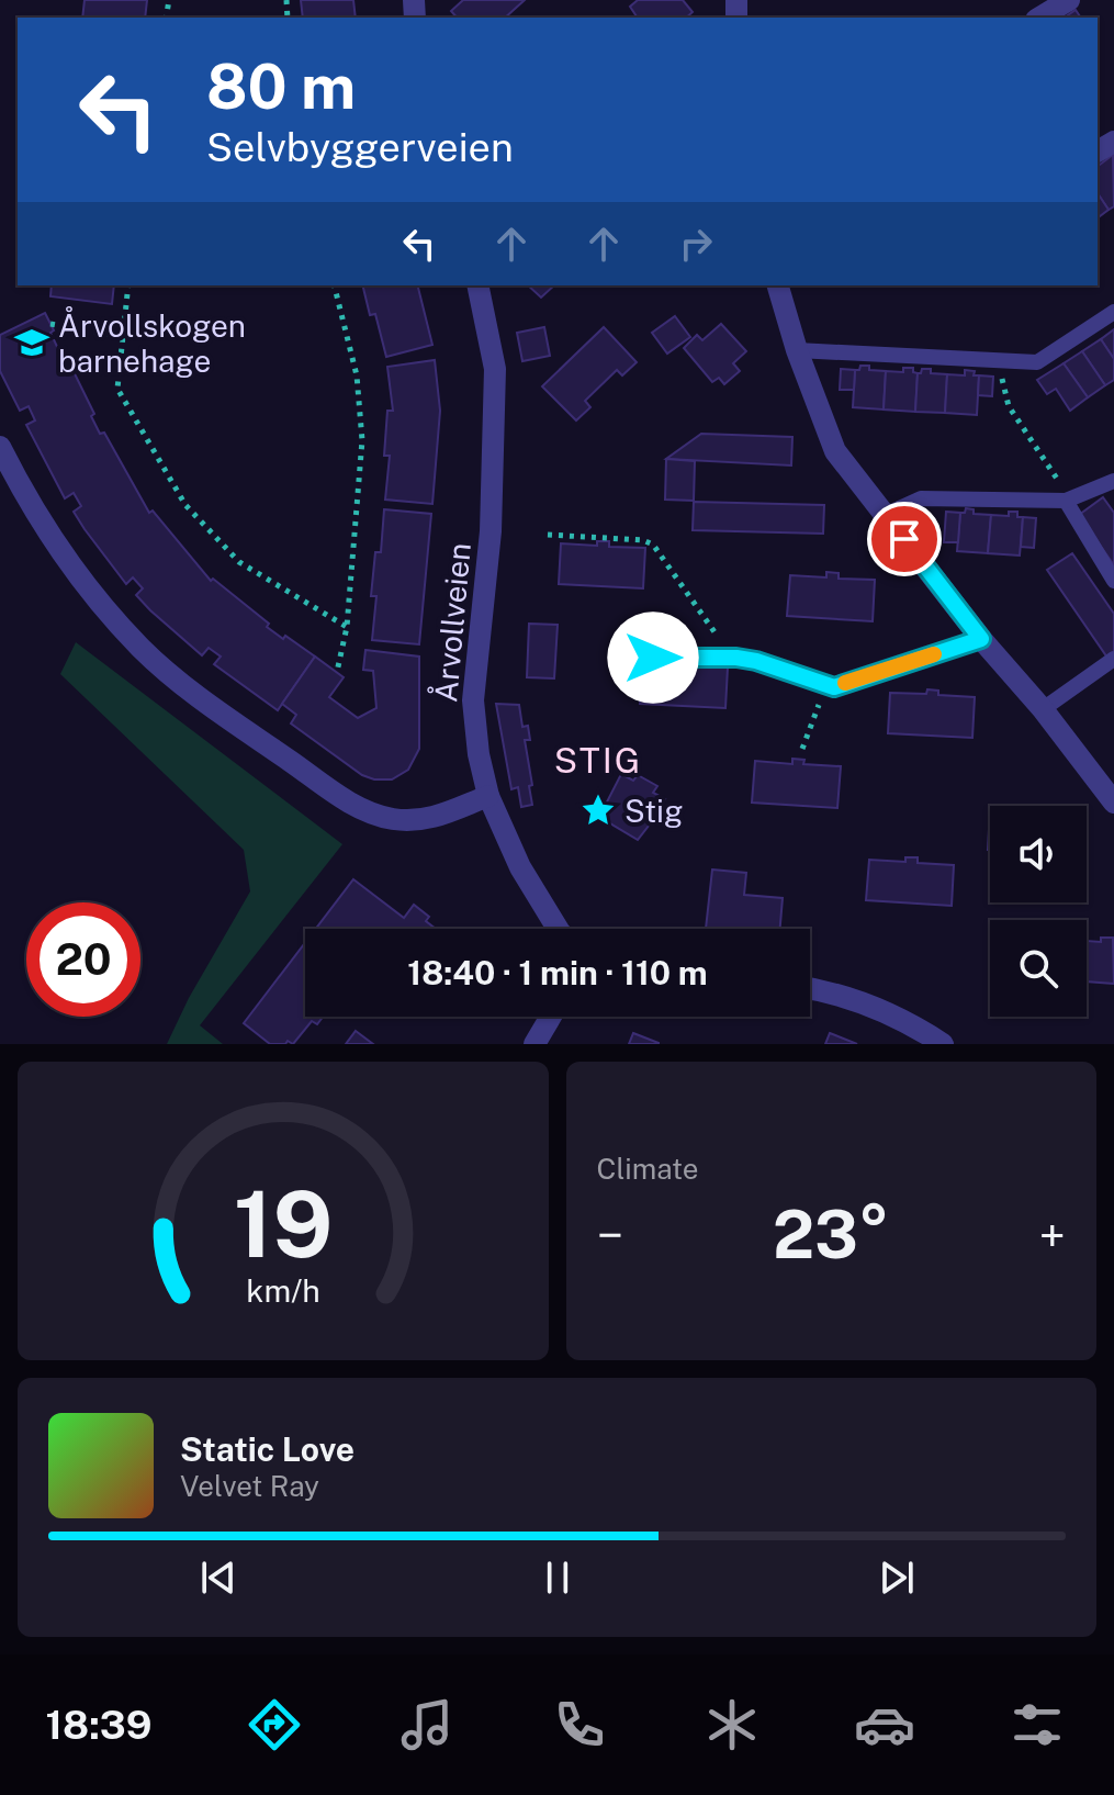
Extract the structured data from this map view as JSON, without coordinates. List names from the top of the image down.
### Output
{
  "streets": {
    "street": ["Årvollveien"]
  },
  "districts": ["STIG"],
  "places": {
    "school or university": ["Årvollskogen barnehage"],
    "place": ["Stig"]
  },
  "page": {
    "turn": ["80 m", "Selvbyggerveien"],
    "limit": "20",
    "trip": "18:40 · 1 min · 110 m",
    "tile": "Climate",
    "heat": ["−", "23°", "+"],
    "song": ["Static Love", "Velvet Ray"],
    "tabs": "18:39",
    "gauge": ["19", "km/h"]
  }
}
